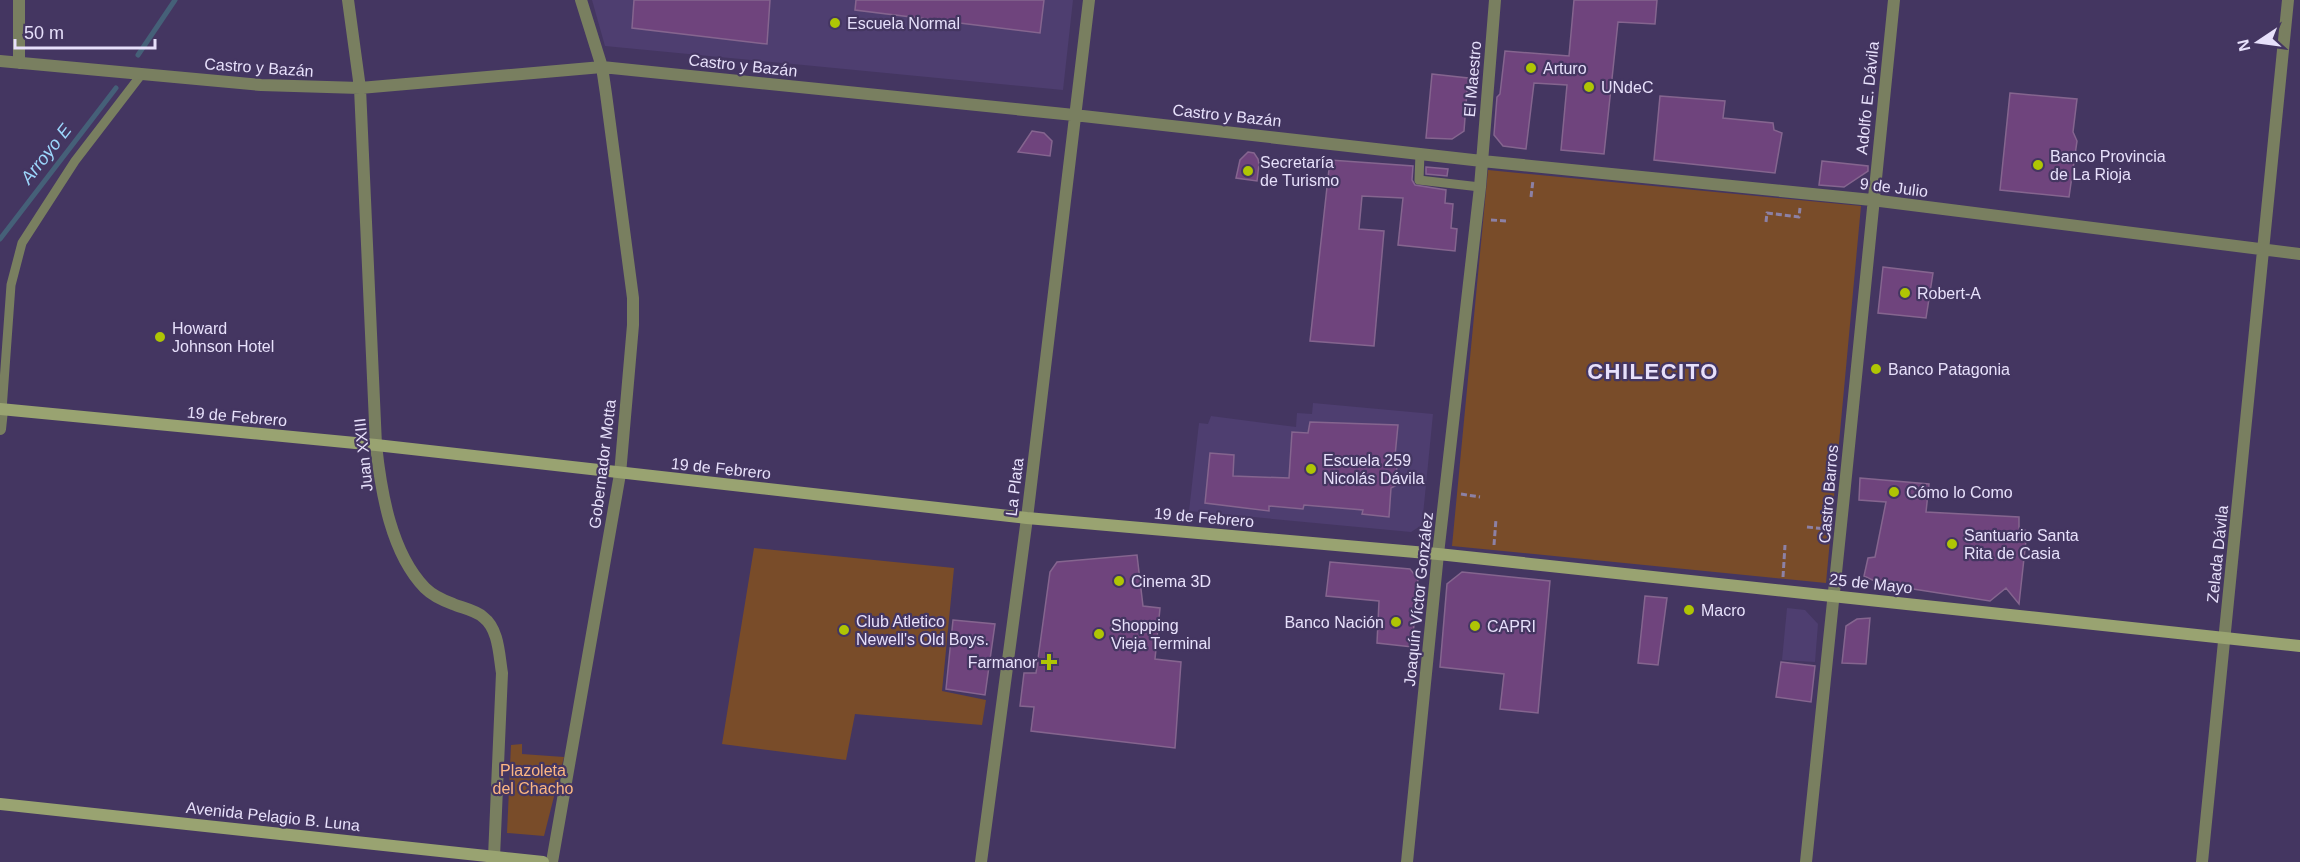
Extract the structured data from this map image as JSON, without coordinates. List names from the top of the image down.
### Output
{
  "streets": {
    "main road": ["19 de Febrero", "25 de Mayo", "Avenida Pelagio B. Luna"],
    "street": [
      "Castro y Bazán",
      "El Maestro",
      "Adolfo E. Dávila",
      "9 de Julio",
      "Juan XXIII",
      "Gobernador Motta",
      "La Plata",
      "Castro Barros",
      "Zelada Dávila",
      "Joaquín Víctor González"
    ]
  },
  "crossings": [
    ["Castro y Bazán", "El Maestro"],
    ["Castro y Bazán", "9 de Julio"],
    ["Castro y Bazán", "Juan XXIII"],
    ["Castro y Bazán", "Gobernador Motta"],
    ["Castro y Bazán", "La Plata"],
    ["Castro y Bazán", "Joaquín Víctor González"],
    ["El Maestro", "9 de Julio"],
    ["El Maestro", "Joaquín Víctor González"],
    ["Adolfo E. Dávila", "9 de Julio"],
    ["Adolfo E. Dávila", "Castro Barros"],
    ["9 de Julio", "Castro Barros"],
    ["9 de Julio", "Zelada Dávila"],
    ["9 de Julio", "Joaquín Víctor González"],
    ["19 de Febrero", "Juan XXIII"],
    ["19 de Febrero", "Gobernador Motta"],
    ["19 de Febrero", "La Plata"],
    ["19 de Febrero", "25 de Mayo"],
    ["19 de Febrero", "Joaquín Víctor González"],
    ["Juan XXIII", "Avenida Pelagio B. Luna"],
    ["Castro Barros", "25 de Mayo"],
    ["Zelada Dávila", "25 de Mayo"],
    ["25 de Mayo", "Joaquín Víctor González"]
  ],
  "districts": ["CHILECITO"],
  "water": ["Arroyo E"],
  "parks": ["Plazoleta del Chacho"],
  "places": {
    "other": [
      "Escuela Normal",
      "Arturo",
      "UNdeC",
      "Banco Provincia de La Rioja",
      "Secretaría de Turismo",
      "Robert-A",
      "Howard Johnson Hotel",
      "Banco Patagonia",
      "Escuela 259 Nicolás Dávila",
      "Cómo lo Como",
      "Santuario Santa Rita de Casia",
      "Cinema 3D",
      "Macro",
      "Banco Nación",
      "CAPRI",
      "Club Atletico Newell's Old Boys.",
      "Shopping Vieja Terminal"
    ],
    "health": ["Farmanor"]
  },
  "scale_bar": "50 m",
  "north": "left"
}
